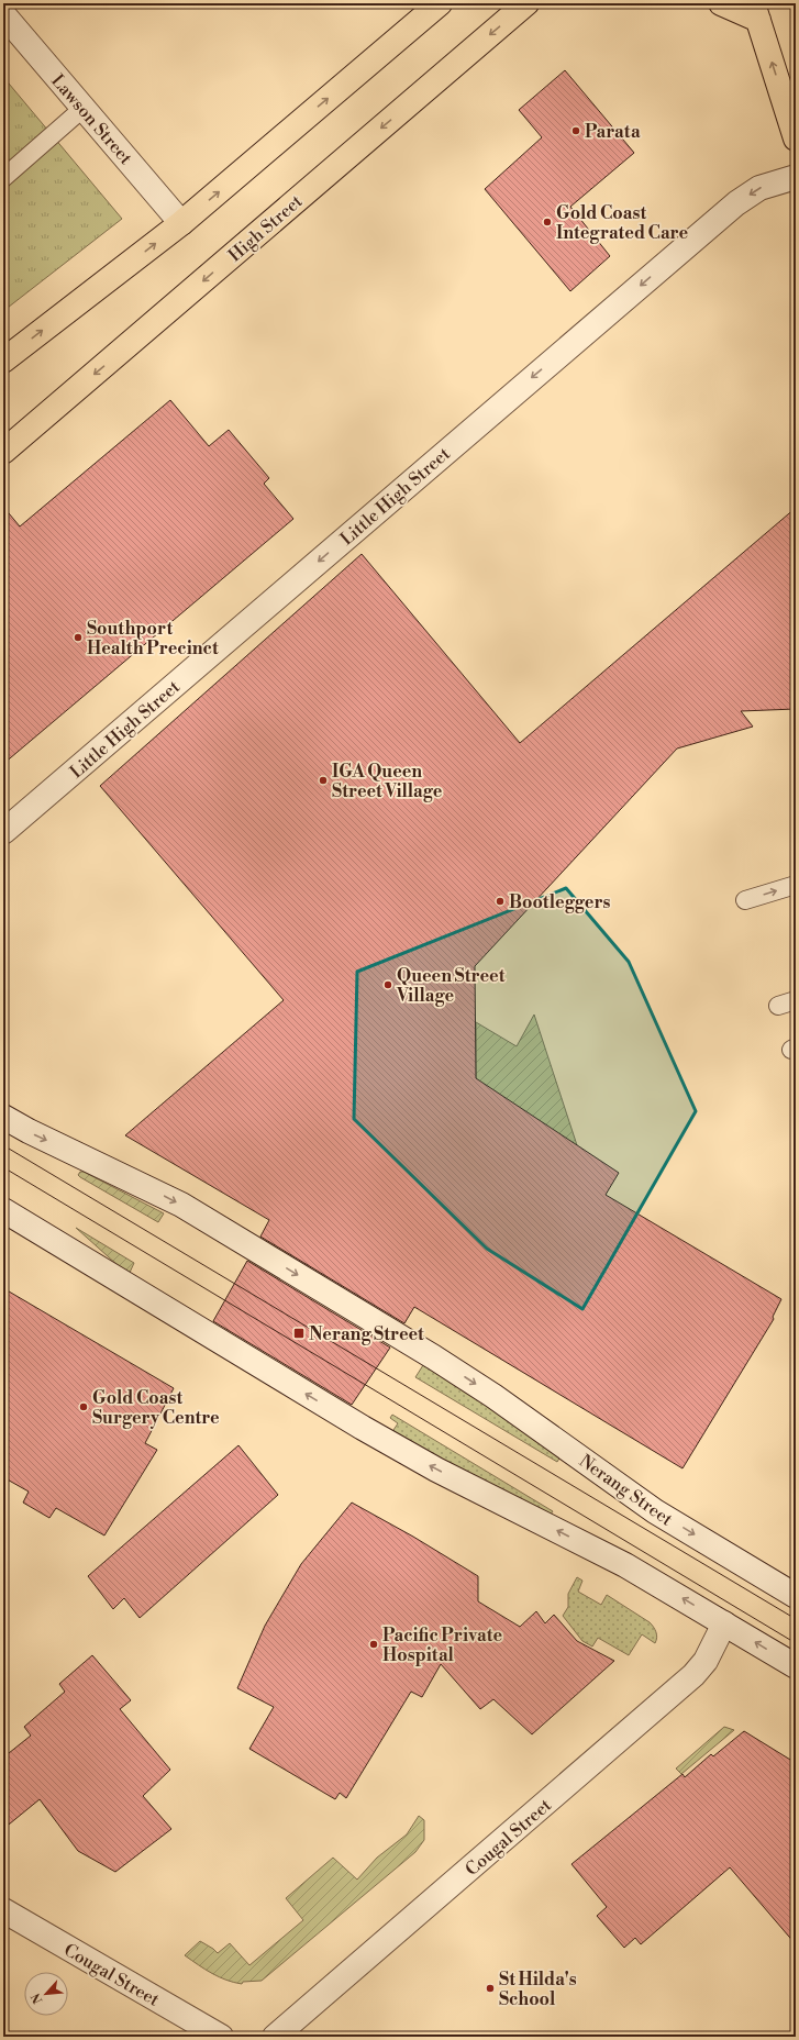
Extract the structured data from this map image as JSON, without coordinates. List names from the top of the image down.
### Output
{
  "streets": {
    "main road": ["High Street"],
    "street": [
      "Lawson Street",
      "Little High Street",
      "Nerang Street",
      "Cougal Street"
    ]
  },
  "one_way": ["Little High Street"],
  "places": {
    "other": [
      "Parata",
      "Gold Coast Integrated Care",
      "Southport Health Precinct",
      "IGA Queen Street Village",
      "Bootleggers",
      "Queen Street Village",
      "Gold Coast Surgery Centre",
      "Pacific Private Hospital",
      "St Hilda's School"
    ],
    "transit": ["Nerang Street"]
  },
  "north": "bottom left"
}
